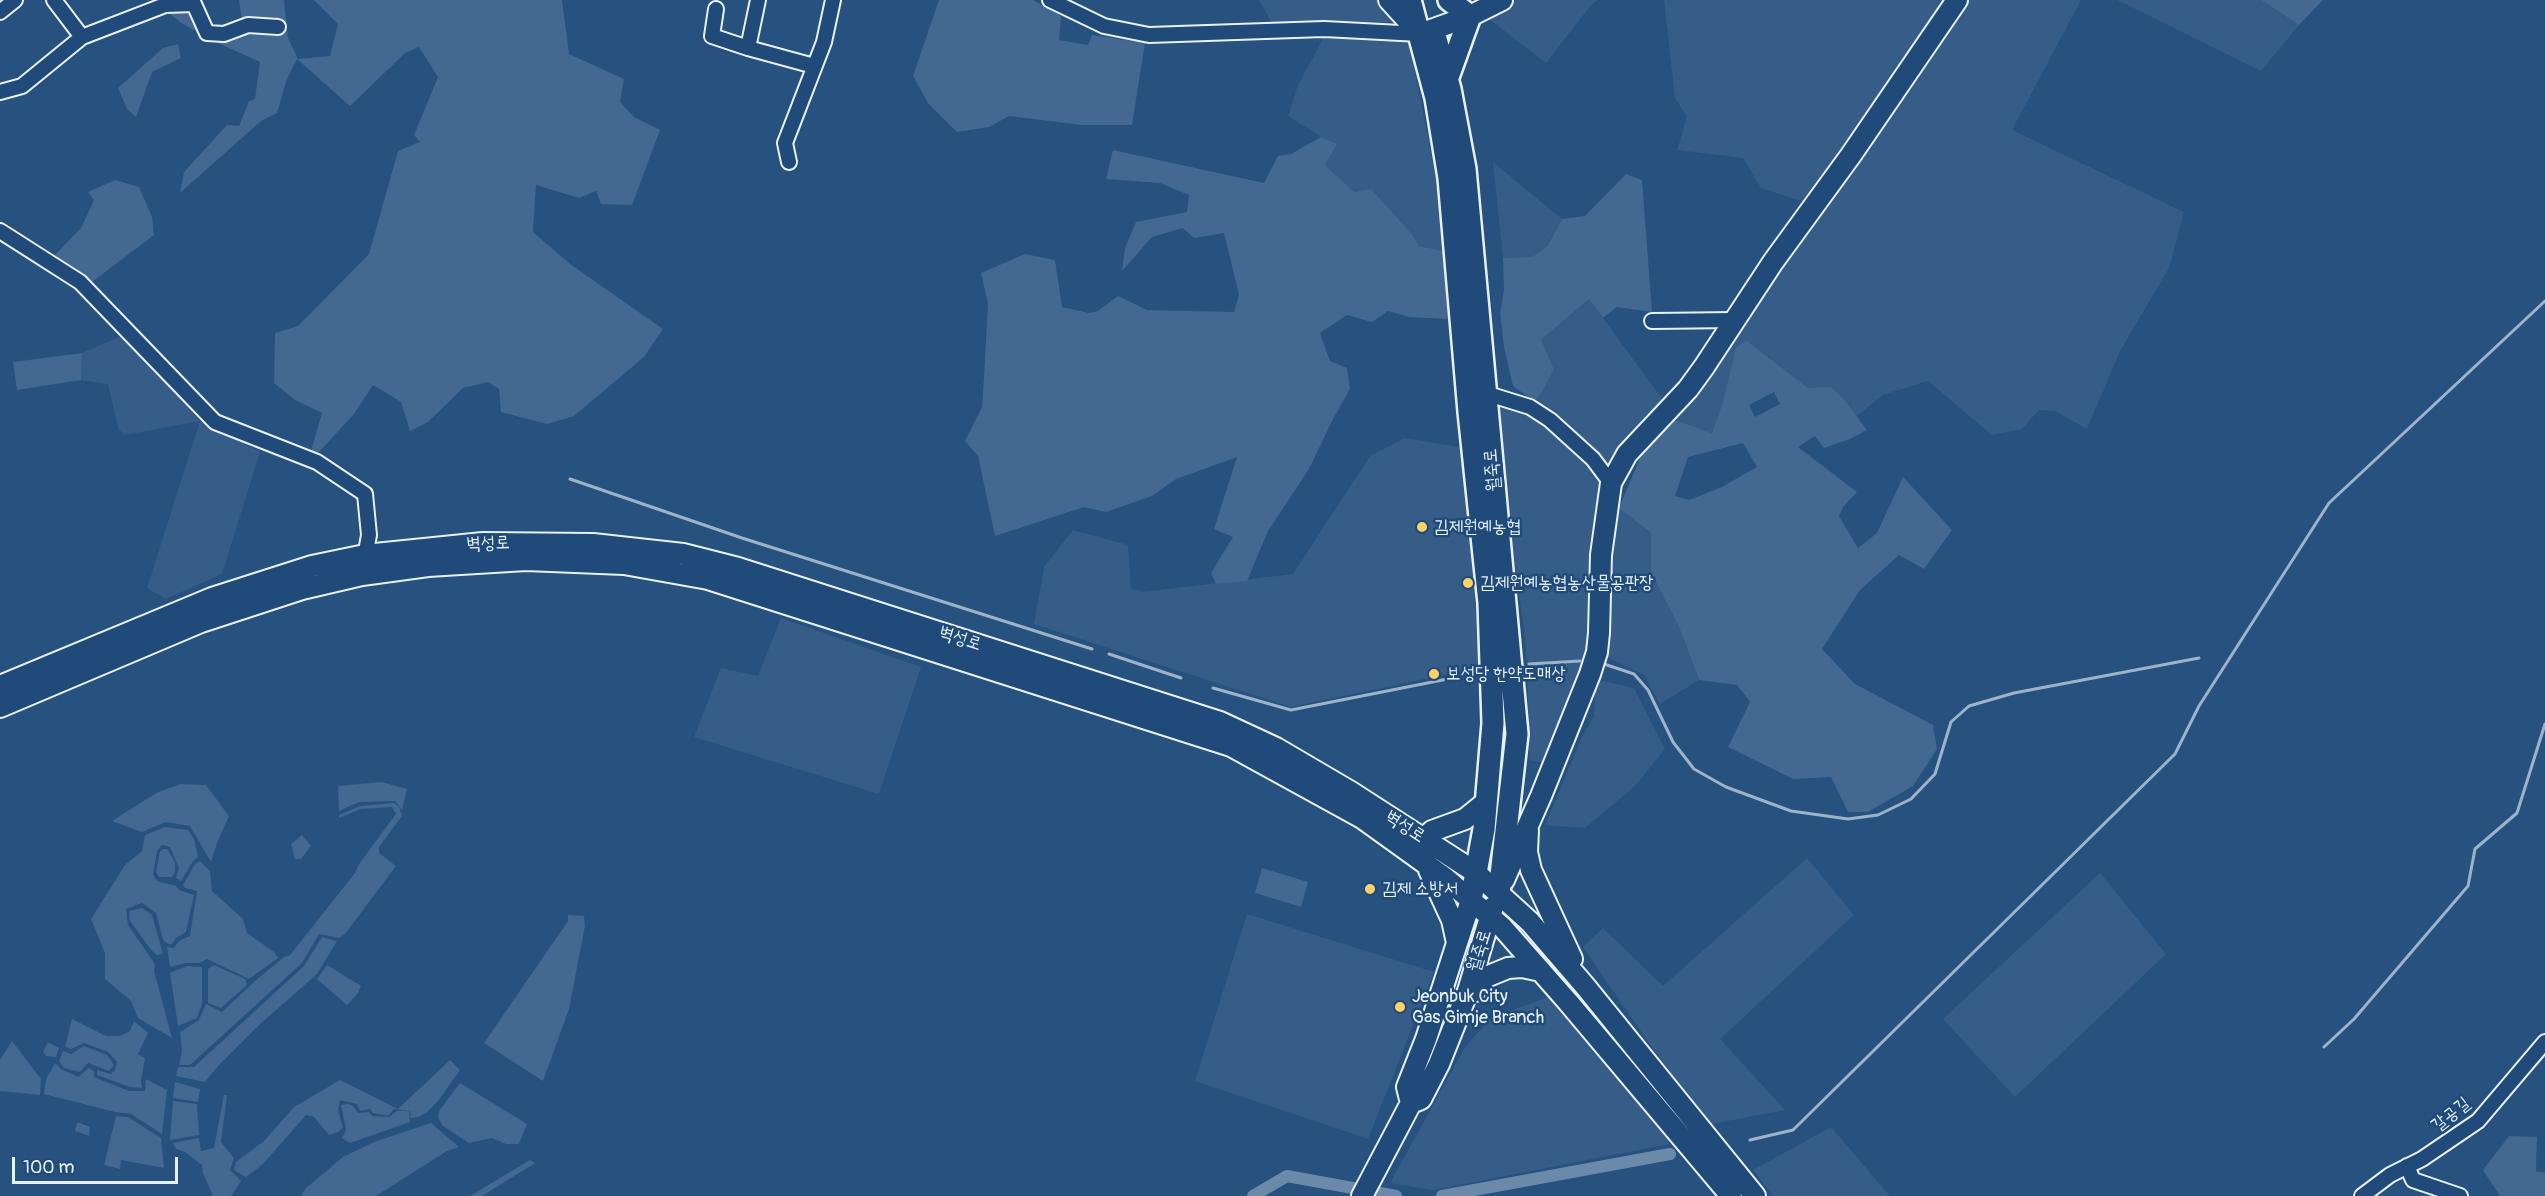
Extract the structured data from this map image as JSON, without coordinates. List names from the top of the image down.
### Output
{
  "streets": {
    "main road": ["월죽로", "벽성로"],
    "street": ["갈공길"]
  },
  "crossings": [
    ["월죽로", "벽성로"]
  ],
  "places": [
    "김제원예농협",
    "김제원예농협농산물공판장",
    "보성당 한약도매상",
    "김제 소방서",
    "Jeonbuk City Gas Gimje Branch"
  ],
  "scale_bar": "100 m"
}
